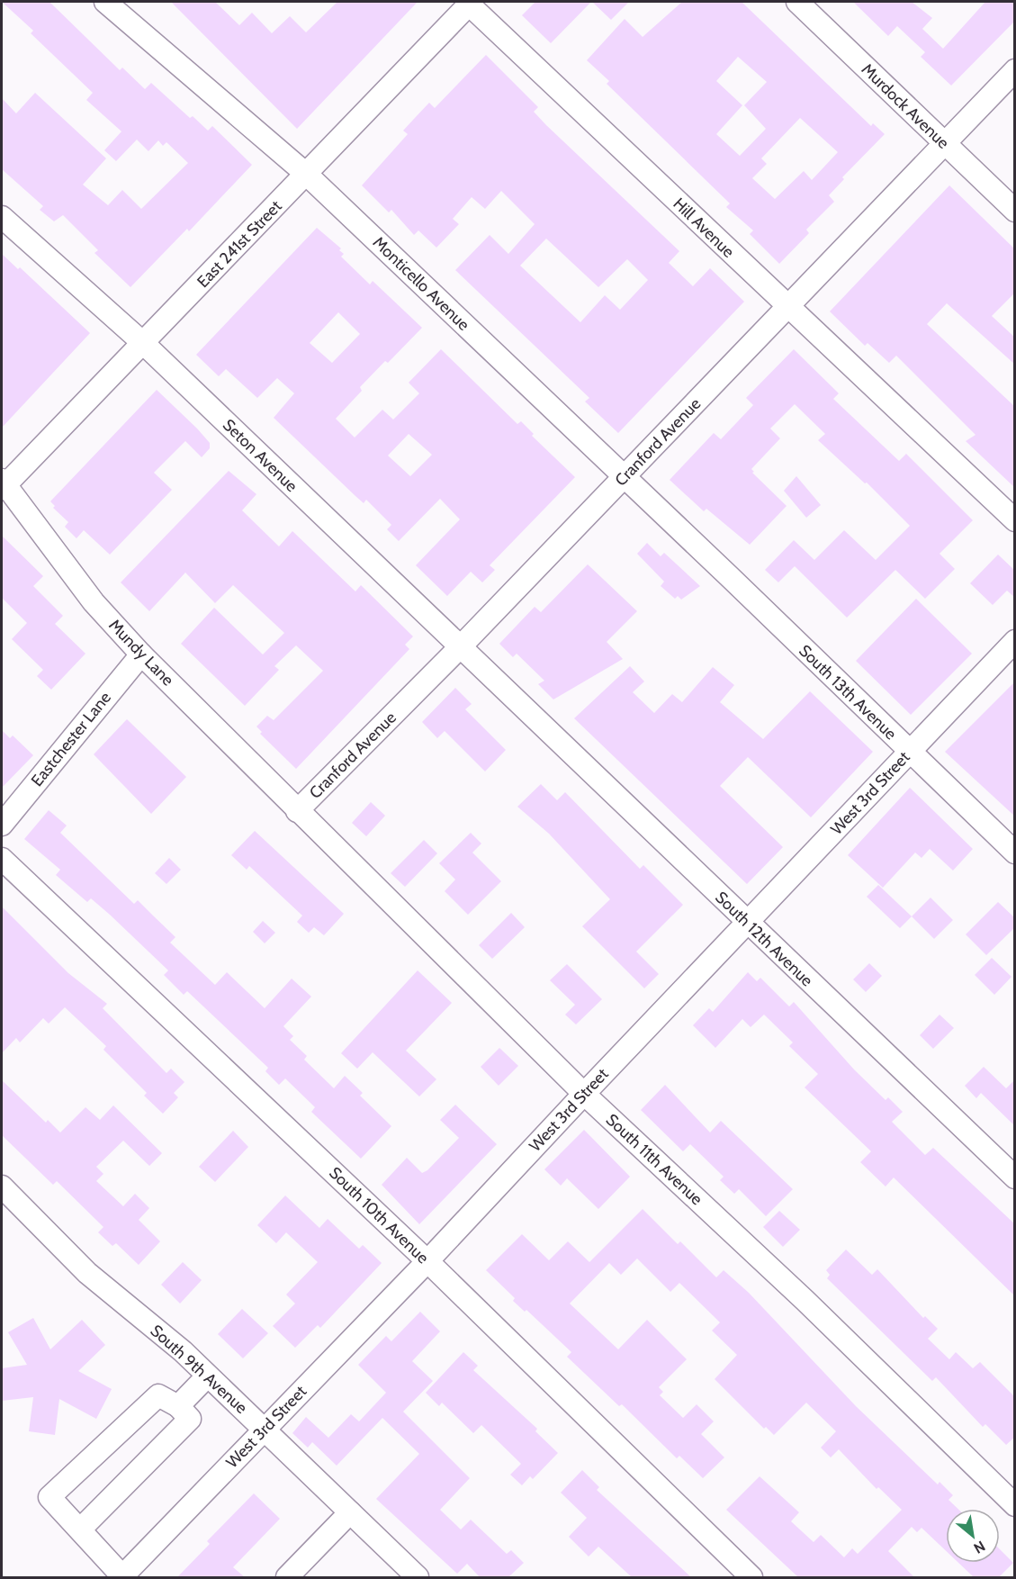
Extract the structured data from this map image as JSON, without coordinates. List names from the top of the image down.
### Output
{
  "streets": {
    "street": [
      "Murdock Avenue",
      "Hill Avenue",
      "East 241st Street",
      "Monticello Avenue",
      "Cranford Avenue",
      "Seton Avenue",
      "Mundy Lane",
      "South 13th Avenue",
      "Eastchester Lane",
      "West 3rd Street",
      "South 12th Avenue",
      "South 11th Avenue",
      "South 10th Avenue",
      "South 9th Avenue"
    ]
  },
  "crossings": [
    ["Murdock Avenue", "Cranford Avenue"],
    ["Hill Avenue", "East 241st Street"],
    ["Hill Avenue", "Cranford Avenue"],
    ["East 241st Street", "Monticello Avenue"],
    ["East 241st Street", "Seton Avenue"],
    ["East 241st Street", "Mundy Lane"],
    ["Monticello Avenue", "Cranford Avenue"],
    ["Monticello Avenue", "South 13th Avenue"],
    ["Cranford Avenue", "Seton Avenue"],
    ["Cranford Avenue", "Mundy Lane"],
    ["Cranford Avenue", "South 11th Avenue"],
    ["Seton Avenue", "South 12th Avenue"],
    ["Mundy Lane", "Eastchester Lane"],
    ["Mundy Lane", "South 11th Avenue"],
    ["South 13th Avenue", "West 3rd Street"],
    ["West 3rd Street", "South 12th Avenue"],
    ["West 3rd Street", "South 11th Avenue"],
    ["West 3rd Street", "South 10th Avenue"],
    ["West 3rd Street", "South 9th Avenue"]
  ],
  "north": "bottom right"
}
